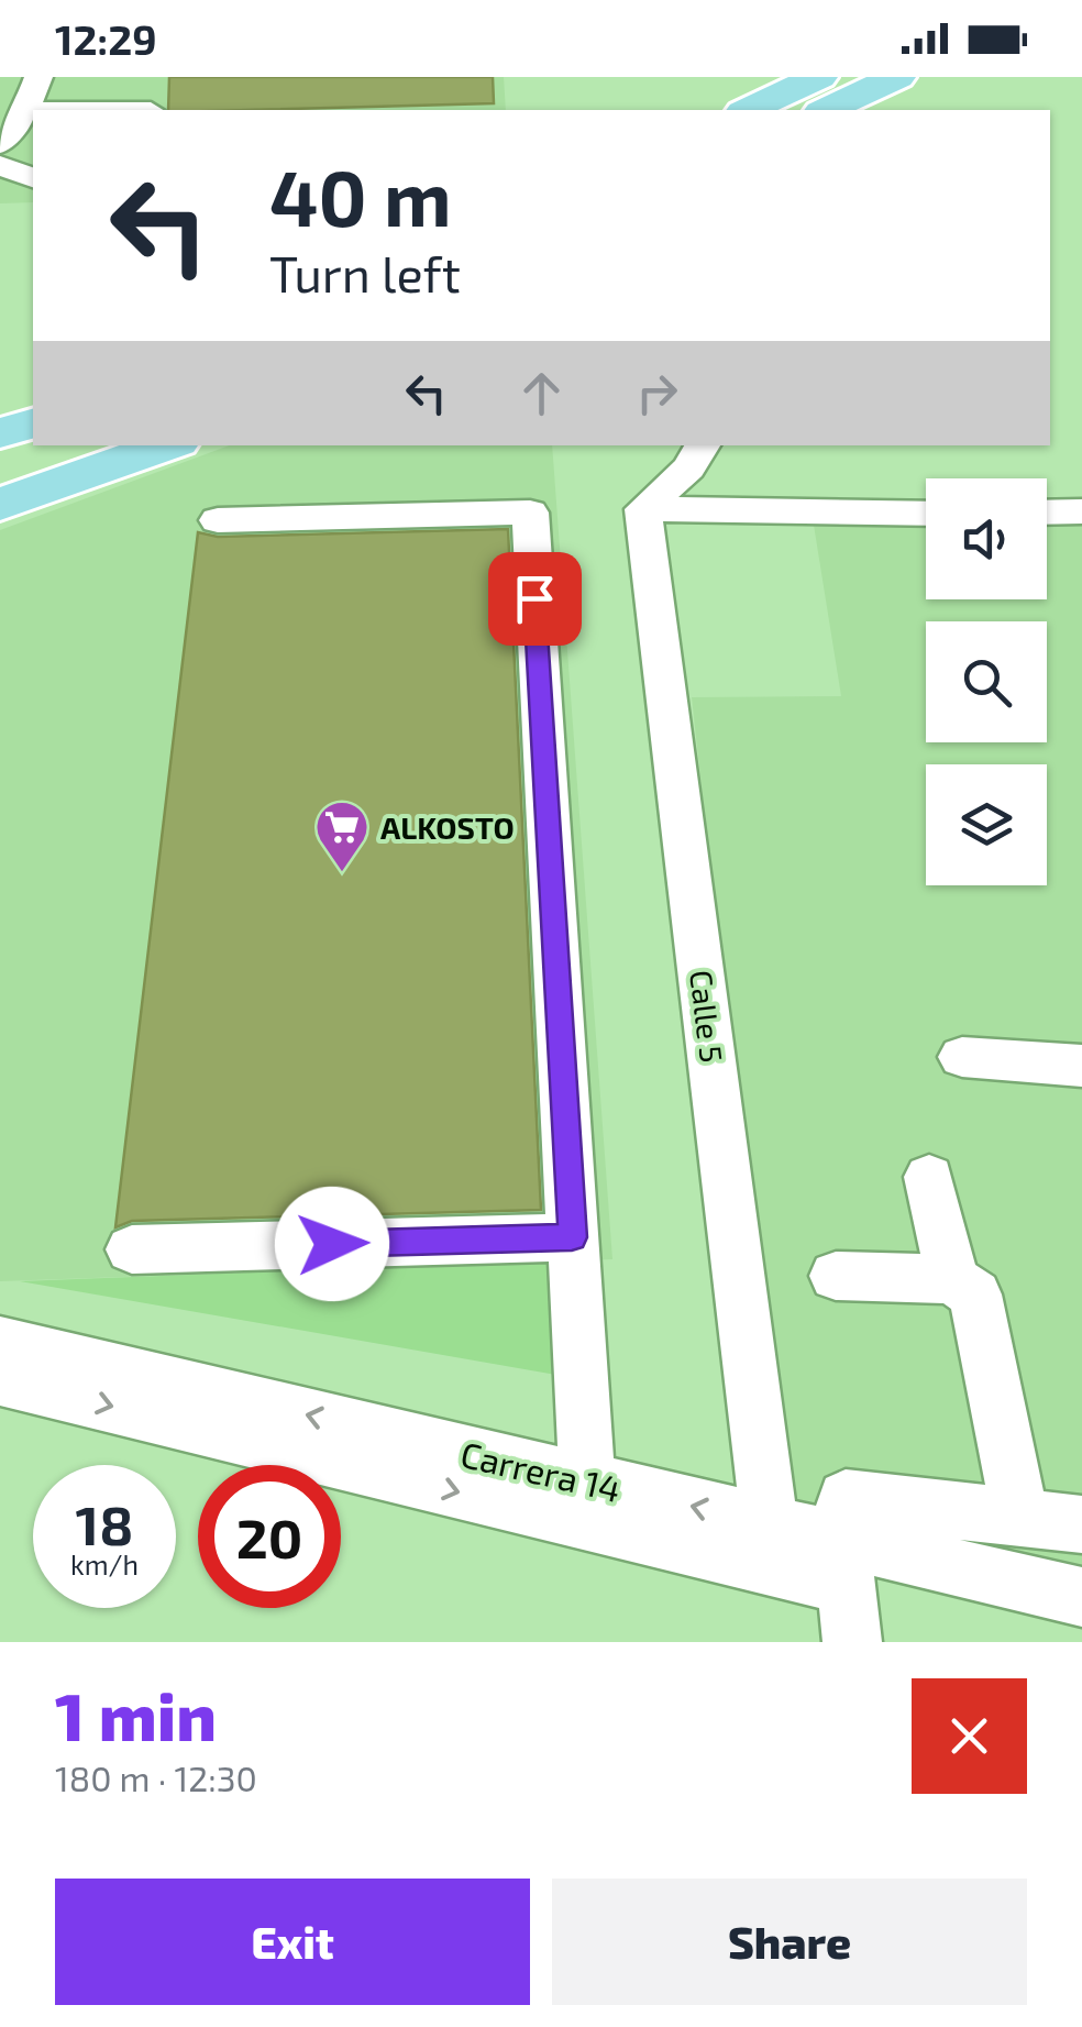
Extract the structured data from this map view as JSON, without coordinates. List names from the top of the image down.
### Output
{
  "streets": {
    "street": ["Calle 5", "Carrera 14"]
  },
  "crossings": [
    ["Calle 5", "Carrera 14"]
  ],
  "places": {
    "supermarket": ["ALKOSTO"]
  },
  "page": {
    "status": "12:29",
    "turn": ["40 m", "Turn left"],
    "speed": "18 km/h",
    "limit": "20",
    "heading": ["1 min", "180 m · 12:30"],
    "buttons": ["Exit", "Share"]
  }
}
